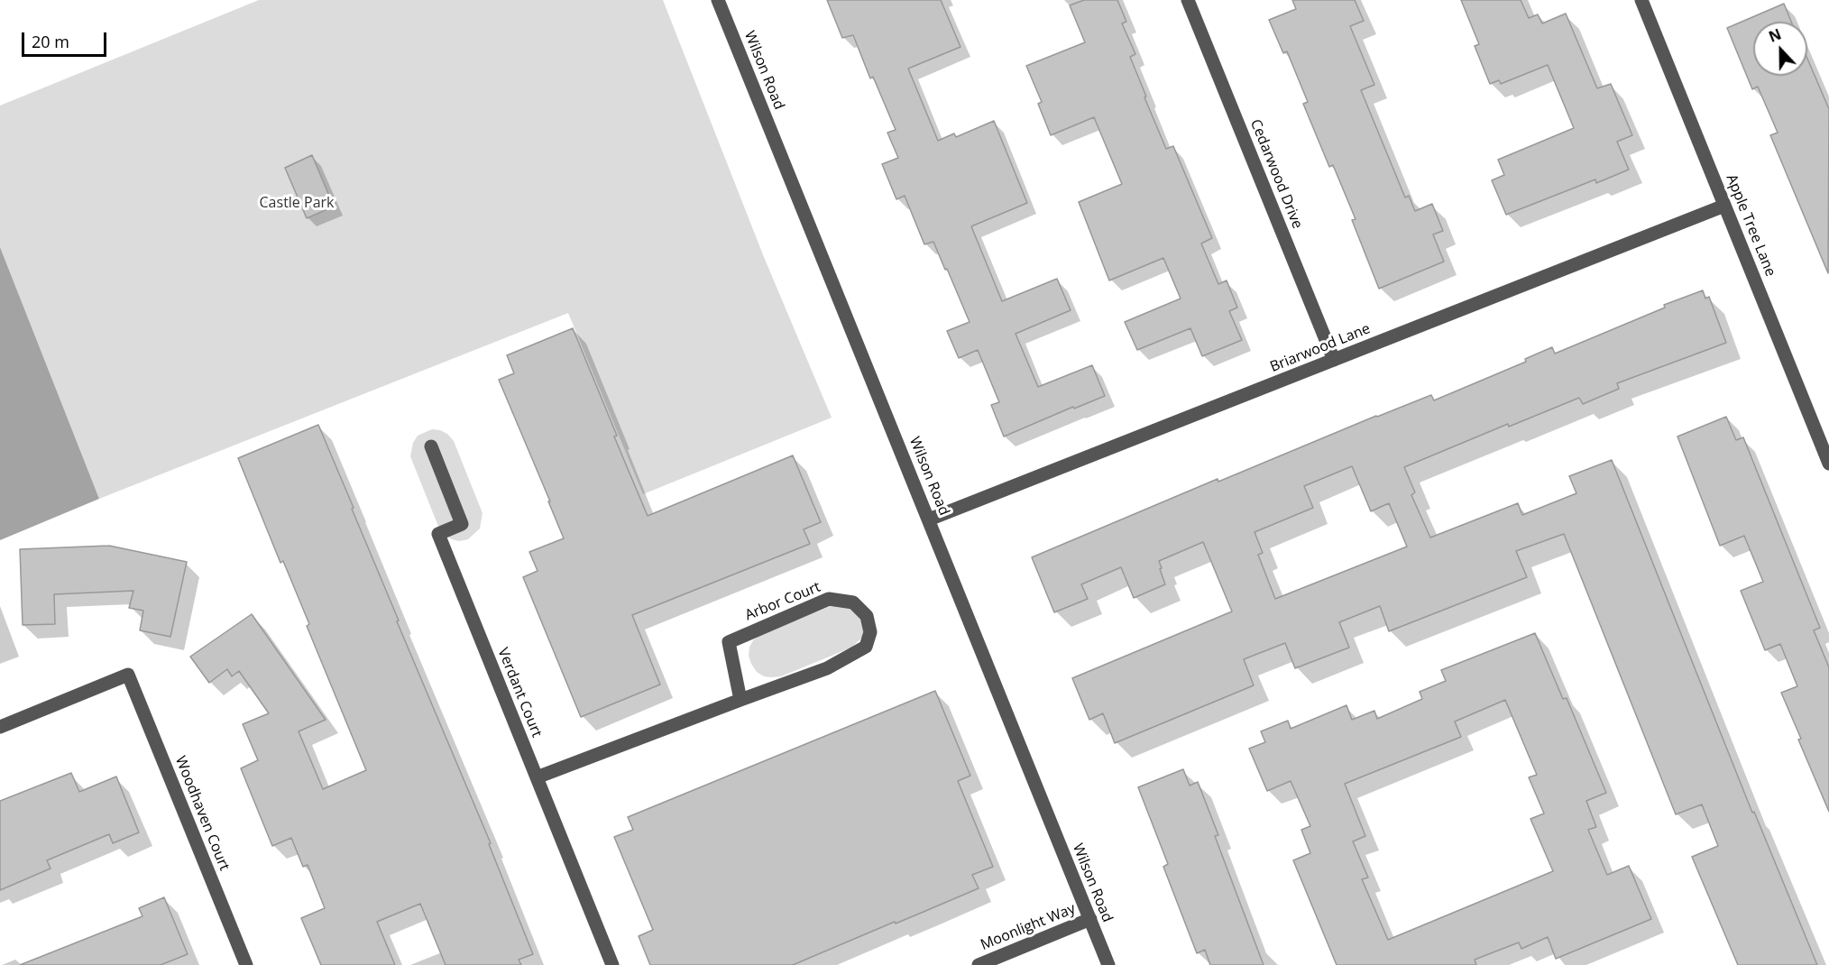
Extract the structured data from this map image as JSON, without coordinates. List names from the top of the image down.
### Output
{
  "streets": {
    "street": [
      "Wilson Road",
      "Cedarwood Drive",
      "Apple Tree Lane",
      "Briarwood Lane",
      "Arbor Court",
      "Verdant Court",
      "Woodhaven Court",
      "Moonlight Way"
    ]
  },
  "crossings": [
    ["Wilson Road", "Briarwood Lane"],
    ["Wilson Road", "Moonlight Way"],
    ["Cedarwood Drive", "Briarwood Lane"],
    ["Apple Tree Lane", "Briarwood Lane"],
    ["Arbor Court", "Verdant Court"]
  ],
  "parks": ["Castle Park"],
  "scale_bar": "20 m",
  "north": "top"
}
